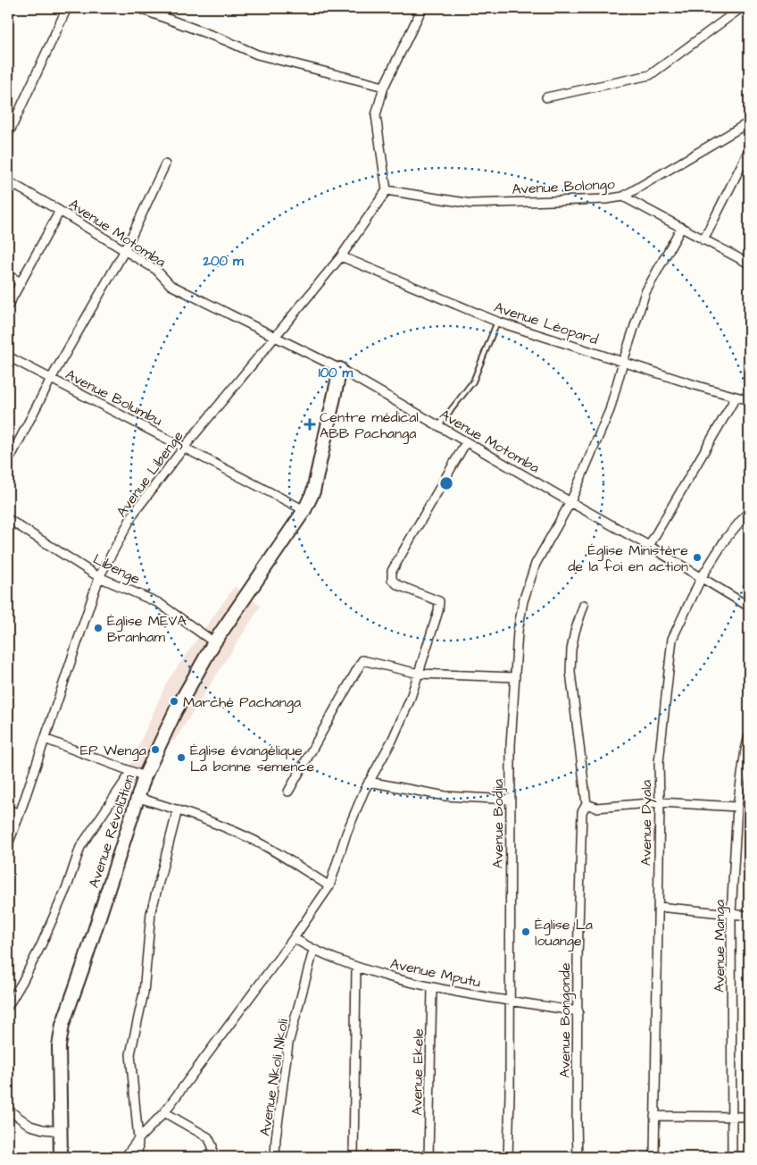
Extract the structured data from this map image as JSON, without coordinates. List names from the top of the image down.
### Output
{
  "streets": {
    "street": [
      "Avenue Bolongo",
      "Avenue Motomba",
      "Avenue Léopard",
      "Avenue Bolumbu",
      "Avenue Libenge",
      "Libenge",
      "Avenue Dyala",
      "Avenue Bodjia",
      "Avenue Révolution",
      "Avenue Manga",
      "Avenue Mputu",
      "Avenue Bongonde",
      "Avenue Ekele",
      "Avenue Nkoli Nkoli"
    ]
  },
  "crossings": [
    ["Avenue Bolongo", "Avenue Libenge"],
    ["Avenue Motomba", "Avenue Libenge"],
    ["Avenue Motomba", "Avenue Dyala"],
    ["Avenue Motomba", "Avenue Bodjia"],
    ["Avenue Motomba", "Avenue Révolution"],
    ["Avenue Léopard", "Avenue Libenge"],
    ["Avenue Léopard", "Avenue Bodjia"],
    ["Avenue Bolumbu", "Avenue Libenge"],
    ["Avenue Bolumbu", "Avenue Révolution"],
    ["Avenue Libenge", "Libenge"],
    ["Libenge", "Avenue Révolution"],
    ["Avenue Bodjia", "Avenue Mputu"],
    ["Avenue Mputu", "Avenue Bongonde"],
    ["Avenue Mputu", "Avenue Ekele"],
    ["Avenue Mputu", "Avenue Nkoli Nkoli"]
  ],
  "places": {
    "health": ["Centre médical ABB Pachanga"],
    "other": [
      "Église Ministère de la foi en action",
      "Église MEVA Branham",
      "Marché Pachanga",
      "EP Wenga",
      "Église évangélique La bonne semence",
      "Église La louange"
    ]
  },
  "rings": ["200 m", "100 m"]
}
